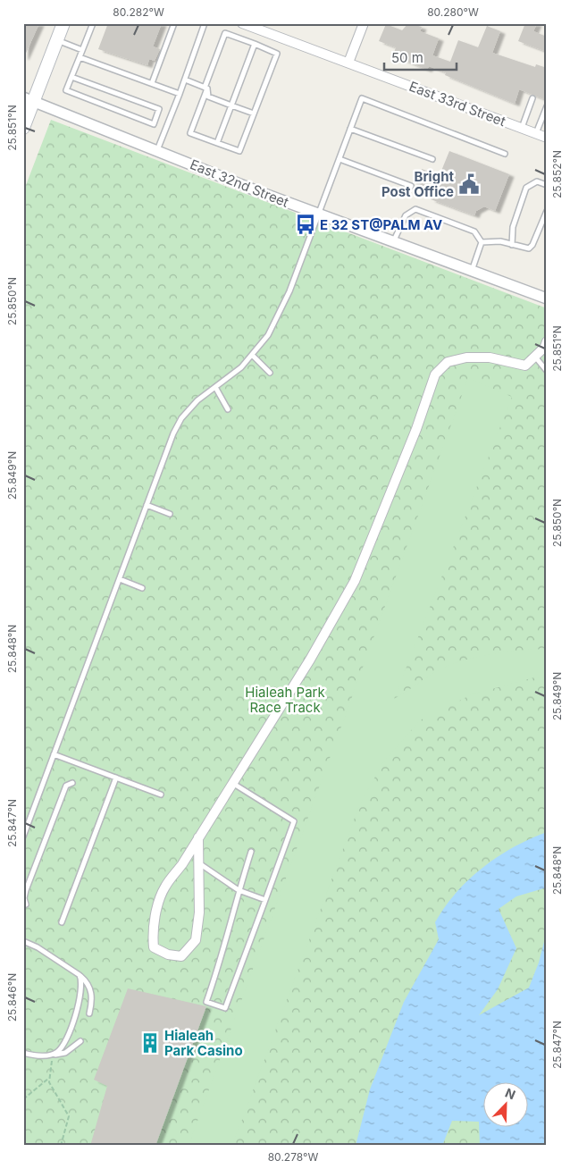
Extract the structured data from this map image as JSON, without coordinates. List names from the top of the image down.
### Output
{
  "streets": {
    "street": ["East 33rd Street", "East 32nd Street"]
  },
  "parks": ["Hialeah Park Race Track"],
  "places": {
    "public building": ["Bright Post Office"],
    "bus stop": ["E 32 ST@PALM AV"],
    "building": ["Hialeah Park Casino"]
  },
  "scale_bar": "50 m",
  "north": "top right",
  "coordinates": [
    "80.282°W",
    "80.280°W",
    "25.851°N",
    "25.852°N",
    "25.850°N",
    "25.849°N",
    "25.848°N",
    "25.847°N",
    "25.846°N",
    "80.278°W"
  ]
}
